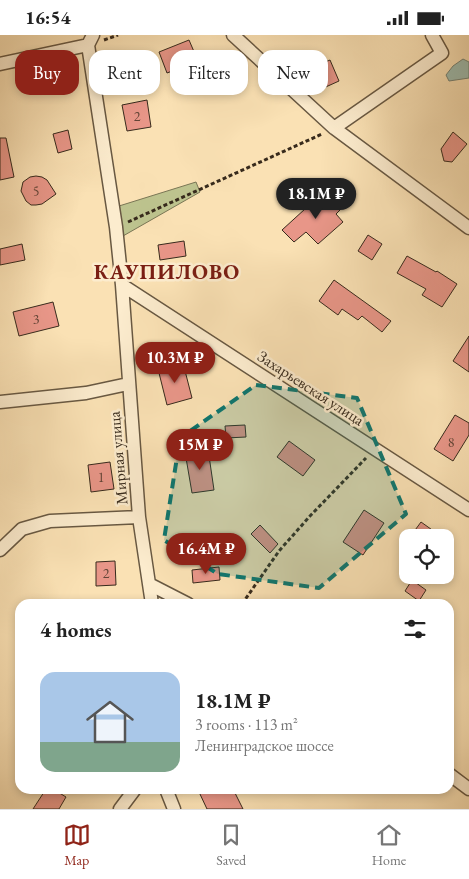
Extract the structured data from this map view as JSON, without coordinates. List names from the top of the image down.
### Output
{
  "streets": {
    "street": ["Захарьевская улица", "Мирная улица"]
  },
  "crossings": [
    ["Захарьевская улица", "Мирная улица"]
  ],
  "districts": ["КАУПИЛОВО"],
  "house_numbers": [
    "2",
    "5",
    "3",
    "8",
    "1",
    "2"
  ],
  "page": {
    "status": "16:54",
    "chip": [
      "Buy",
      "Rent",
      "Filters",
      "New"
    ],
    "price": [
      "18.1M ₽",
      "10.3M ₽",
      "15M ₽",
      "16.4M ₽"
    ],
    "heading": "4 homes",
    "list": [
      {
        "name": "18.1M ₽",
        "note": "3 rooms · 113 m² · Ленинградское шоссе"
      }
    ],
    "tabs": ["Map", "Saved", "Home"]
  }
}
